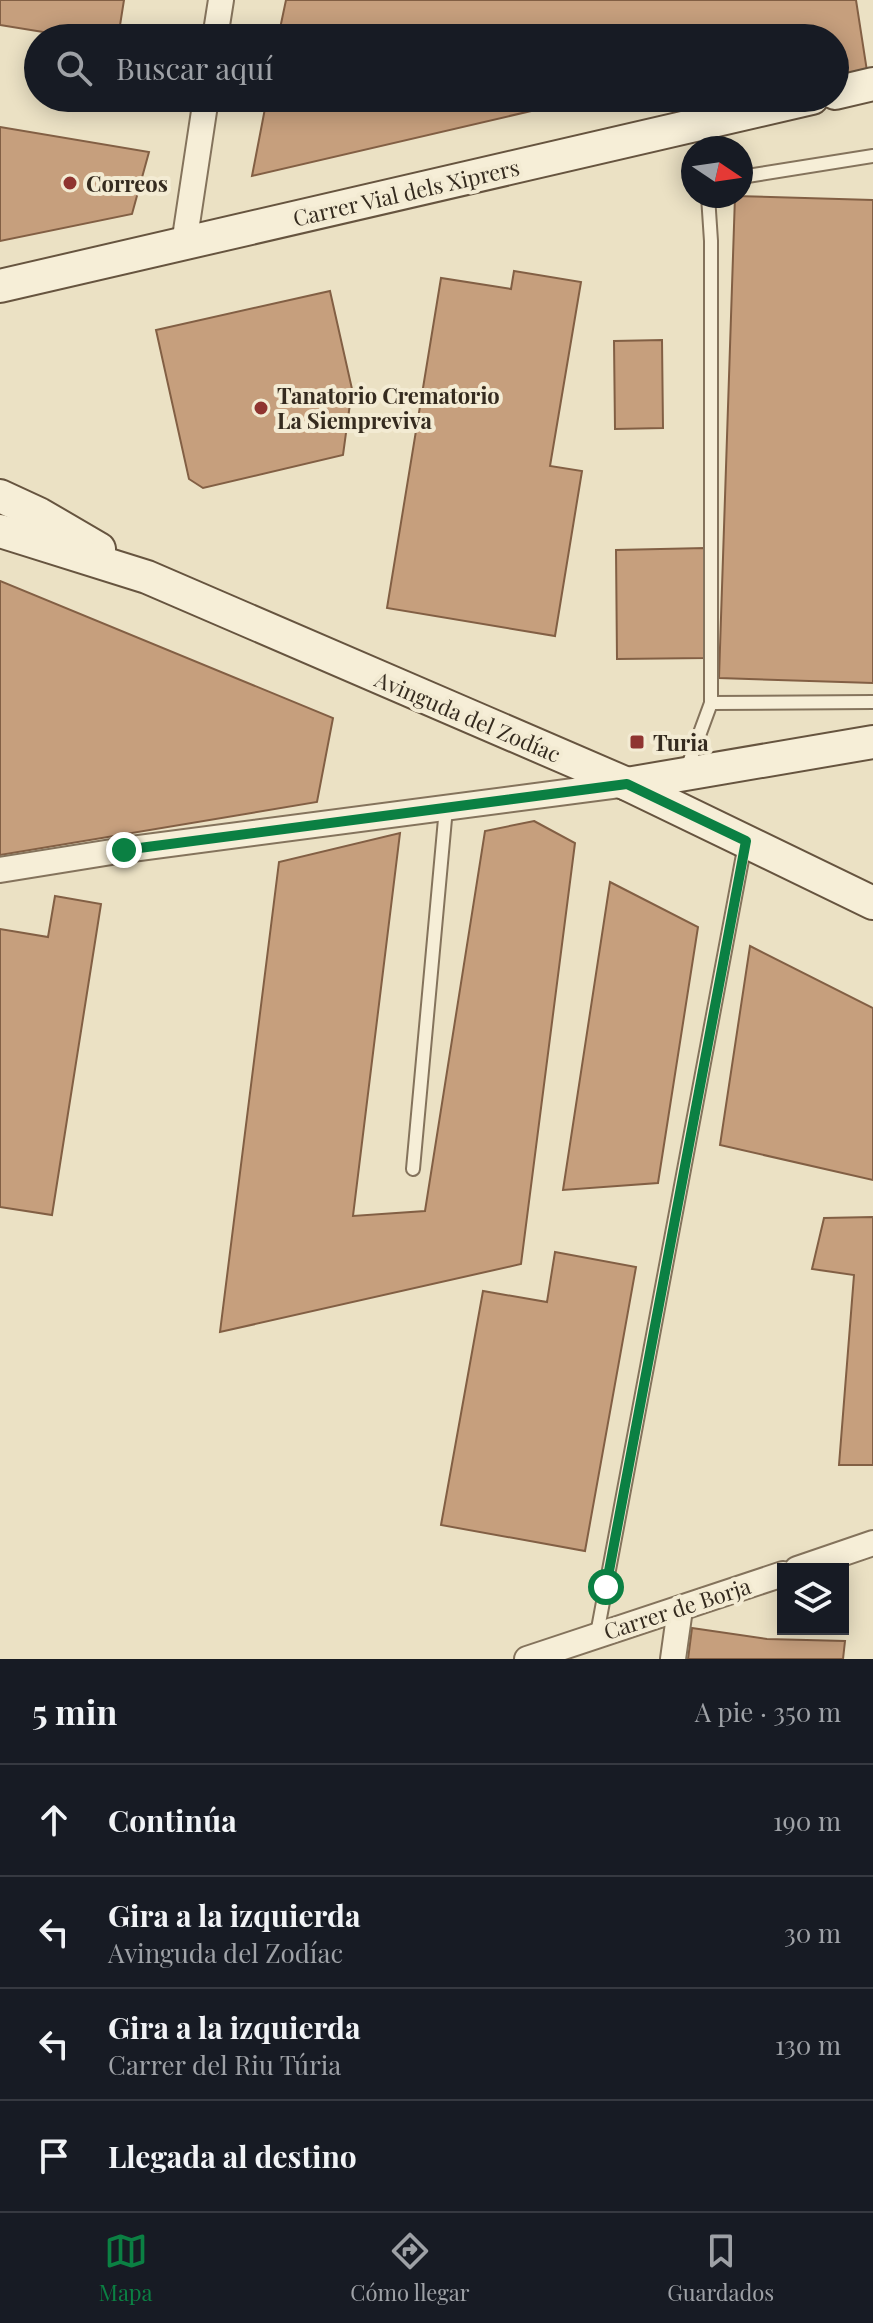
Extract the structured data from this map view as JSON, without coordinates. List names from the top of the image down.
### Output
{
  "streets": {
    "street": ["Carrer Vial dels Xiprers", "Avinguda del Zodíac", "Carrer de Borja"]
  },
  "places": {
    "other": ["Correos", "Tanatorio Crematorio La Siempreviva"],
    "transit": ["Turia"]
  },
  "north": "right",
  "page": {
    "search": "Buscar aquí",
    "heading": ["5 min", "A pie · 350 m"],
    "list": [
      ["Continúa", "190 m"],
      ["Gira a la izquierda", "Avinguda del Zodíac", "30 m"],
      ["Gira a la izquierda", "Carrer del Riu Túria", "130 m"],
      "Llegada al destino"
    ],
    "nav": ["Mapa", "Cómo llegar", "Guardados"]
  }
}
